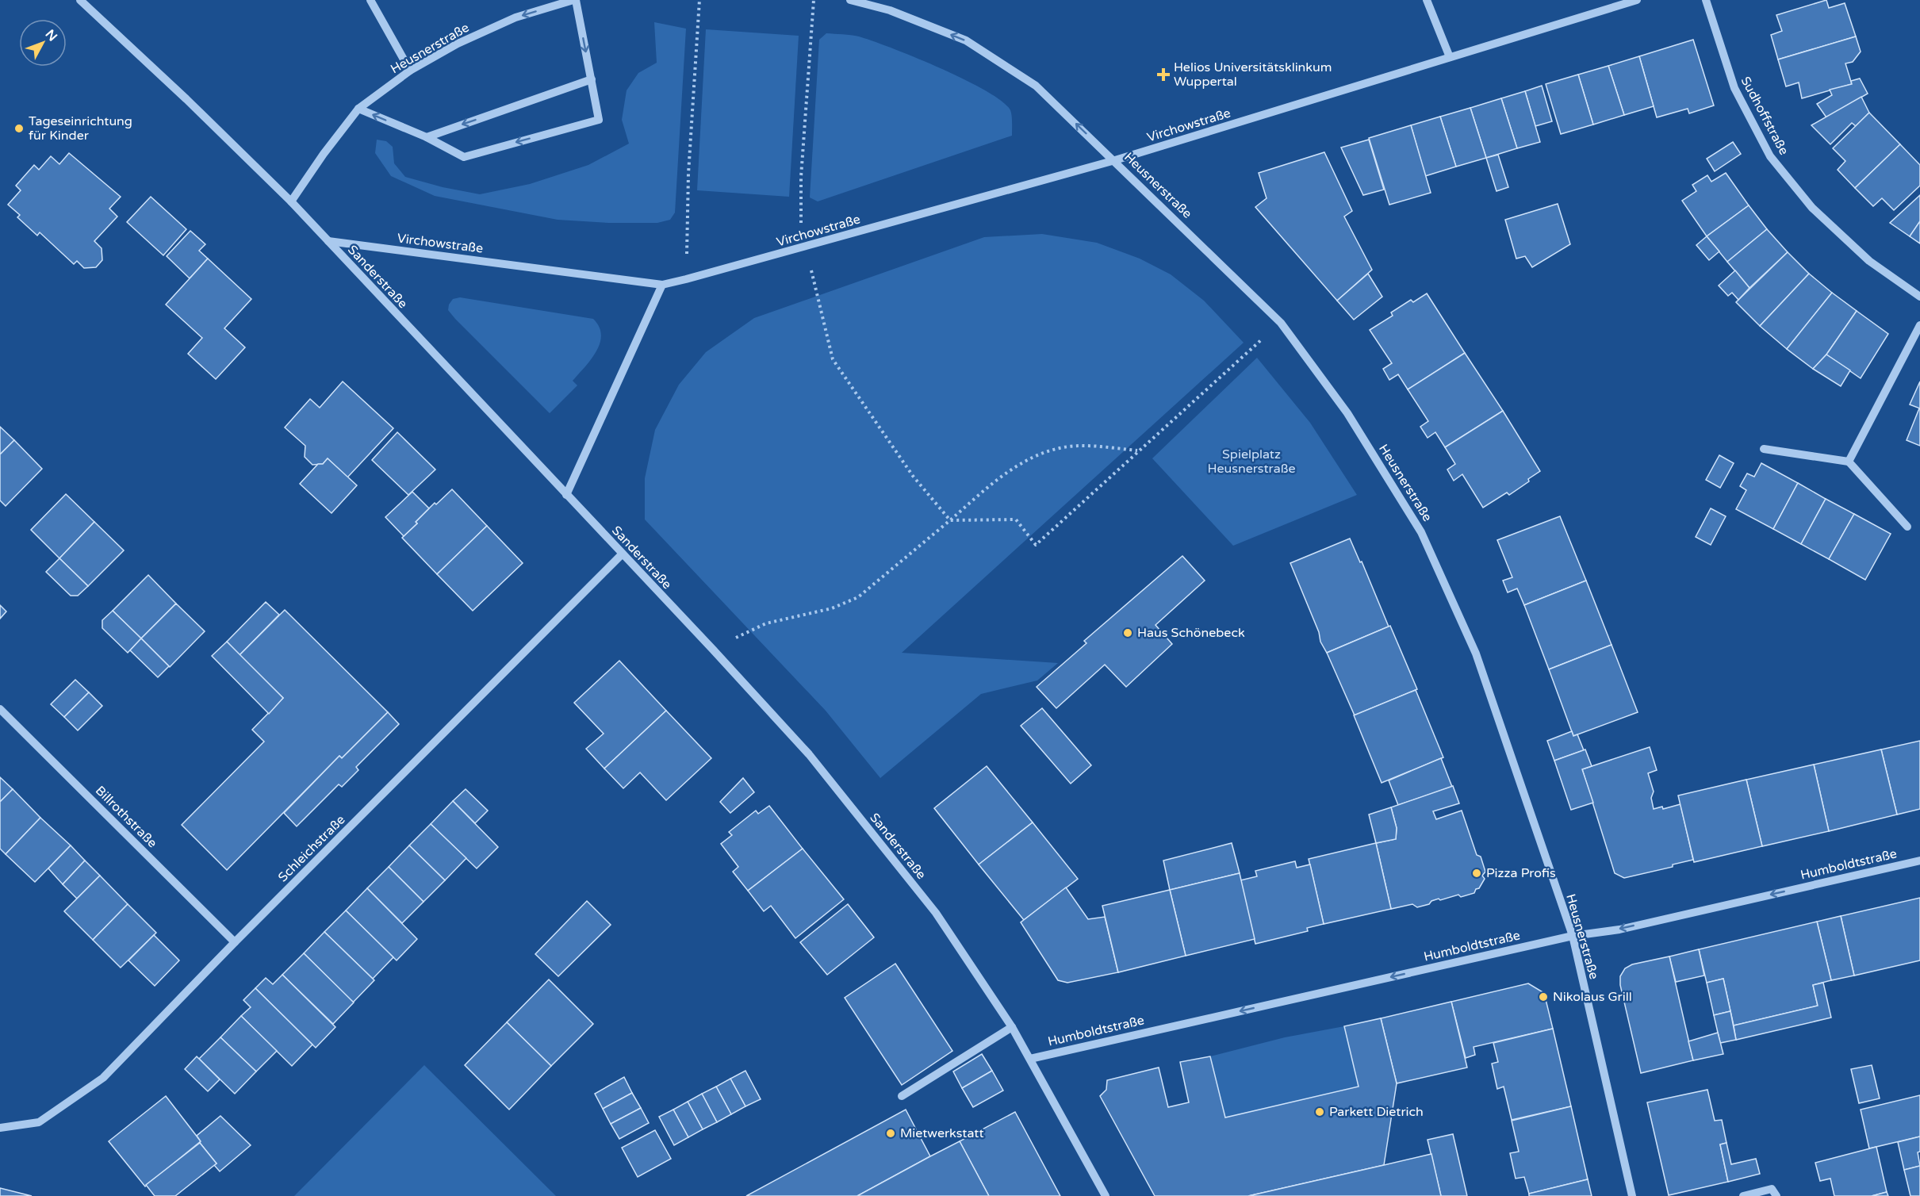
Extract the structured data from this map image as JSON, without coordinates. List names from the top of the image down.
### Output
{
  "streets": {
    "street": [
      "Heusnerstraße",
      "Sudhoffstraße",
      "Virchowstraße",
      "Sanderstraße",
      "Billrothstraße",
      "Schleichstraße",
      "Humboldtstraße"
    ]
  },
  "crossings": [
    ["Heusnerstraße", "Virchowstraße"],
    ["Heusnerstraße", "Sanderstraße"],
    ["Heusnerstraße", "Humboldtstraße"],
    ["Virchowstraße", "Sanderstraße"],
    ["Sanderstraße", "Schleichstraße"],
    ["Sanderstraße", "Humboldtstraße"],
    ["Billrothstraße", "Schleichstraße"]
  ],
  "one_way": ["Humboldtstraße"],
  "parks": ["Spielplatz Heusnerstraße"],
  "places": {
    "health": ["Helios Universitätsklinkum Wuppertal"],
    "other": [
      "Tageseinrichtung für Kinder",
      "Haus Schönebeck",
      "Pizza Profis",
      "Nikolaus Grill",
      "Parkett Dietrich",
      "Mietwerkstatt"
    ]
  },
  "north": "top right"
}
